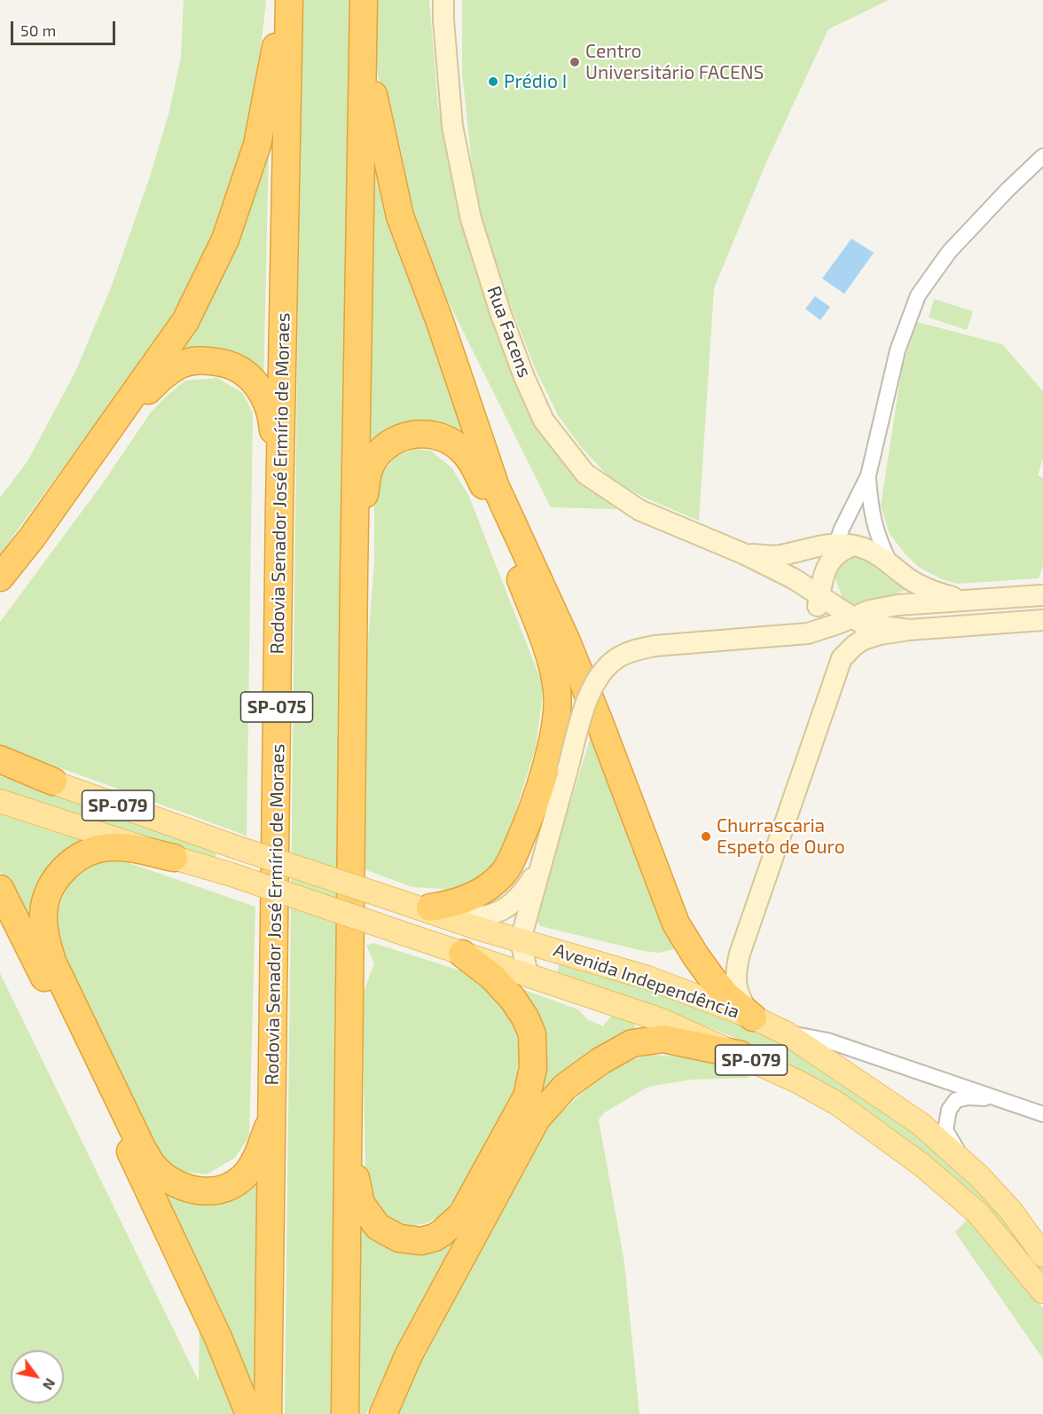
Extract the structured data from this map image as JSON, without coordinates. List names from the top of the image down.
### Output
{
  "streets": {
    "highway": ["Rodovia Senador José Ermírio de Moraes", "SP-075"],
    "main road": ["Rua Facens", "SP-079", "Avenida Independência"]
  },
  "crossings": [
    ["SP-079", "Avenida Independência"]
  ],
  "places": ["Centro Universitário FACENS", "Prédio I", "Churrascaria Espeto de Ouro"],
  "scale_bar": "50 m",
  "north": "bottom right"
}
